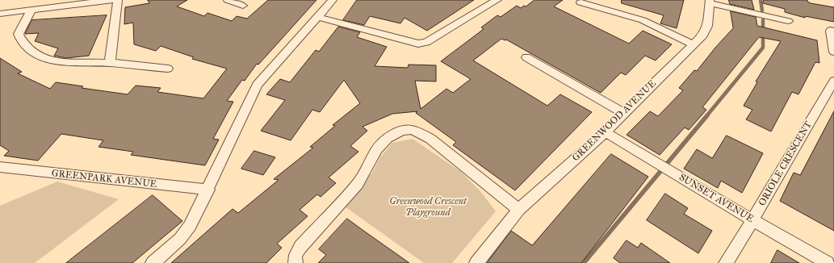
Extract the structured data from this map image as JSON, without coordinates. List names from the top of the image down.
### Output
{
  "streets": {
    "street": [
      "GREENWOOD AVENUE",
      "ORIOLE CRESCENT",
      "GREENPARK AVENUE",
      "SUNSET AVENUE"
    ]
  },
  "crossings": [
    ["GREENWOOD AVENUE", "SUNSET AVENUE"],
    ["ORIOLE CRESCENT", "SUNSET AVENUE"]
  ],
  "parks": ["Greenwood Crescent Playground"]
}
